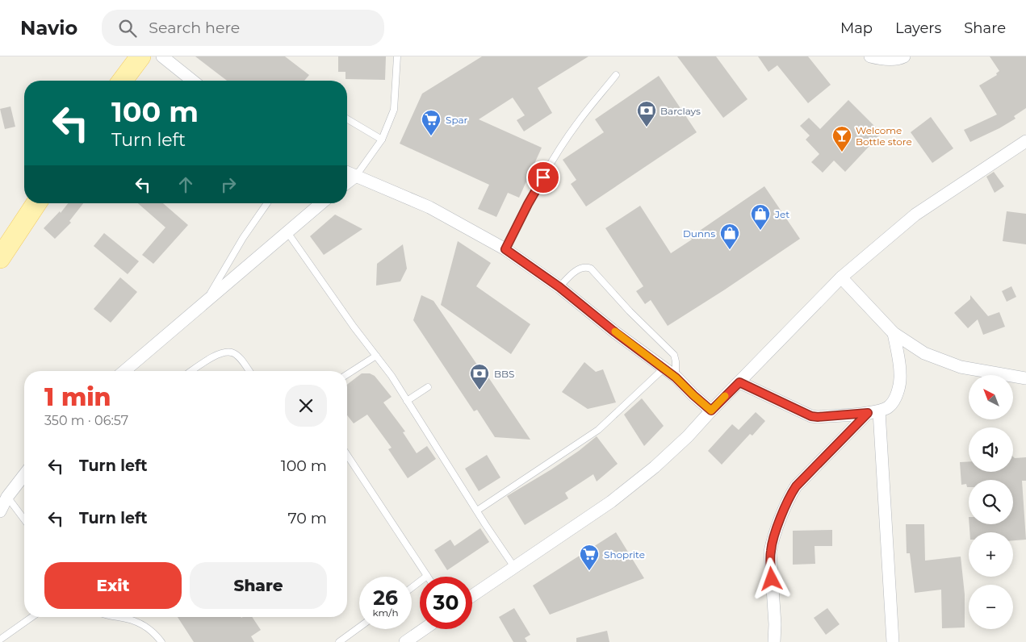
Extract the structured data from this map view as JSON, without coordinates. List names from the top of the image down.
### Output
{
  "places": {
    "bank": ["Barclays", "BBS"],
    "supermarket": ["Spar", "Shoprite"],
    "bar": ["Welcome Bottle store"],
    "shop": ["Jet", "Dunns"]
  },
  "north": "top left",
  "page": {
    "header": "Navio",
    "search": "Search here",
    "nav": ["Map", "Layers", "Share"],
    "turn": ["100 m", "Turn left"],
    "heading": ["1 min", "350 m · 06:57"],
    "map_buttons": ["+", "−"],
    "list": [
      {
        "name": "Turn left",
        "value": "100 m"
      },
      {
        "name": "Turn left",
        "value": "70 m"
      }
    ],
    "buttons": ["Exit", "Share"],
    "speed": "26 km/h",
    "limit": "30"
  }
}
